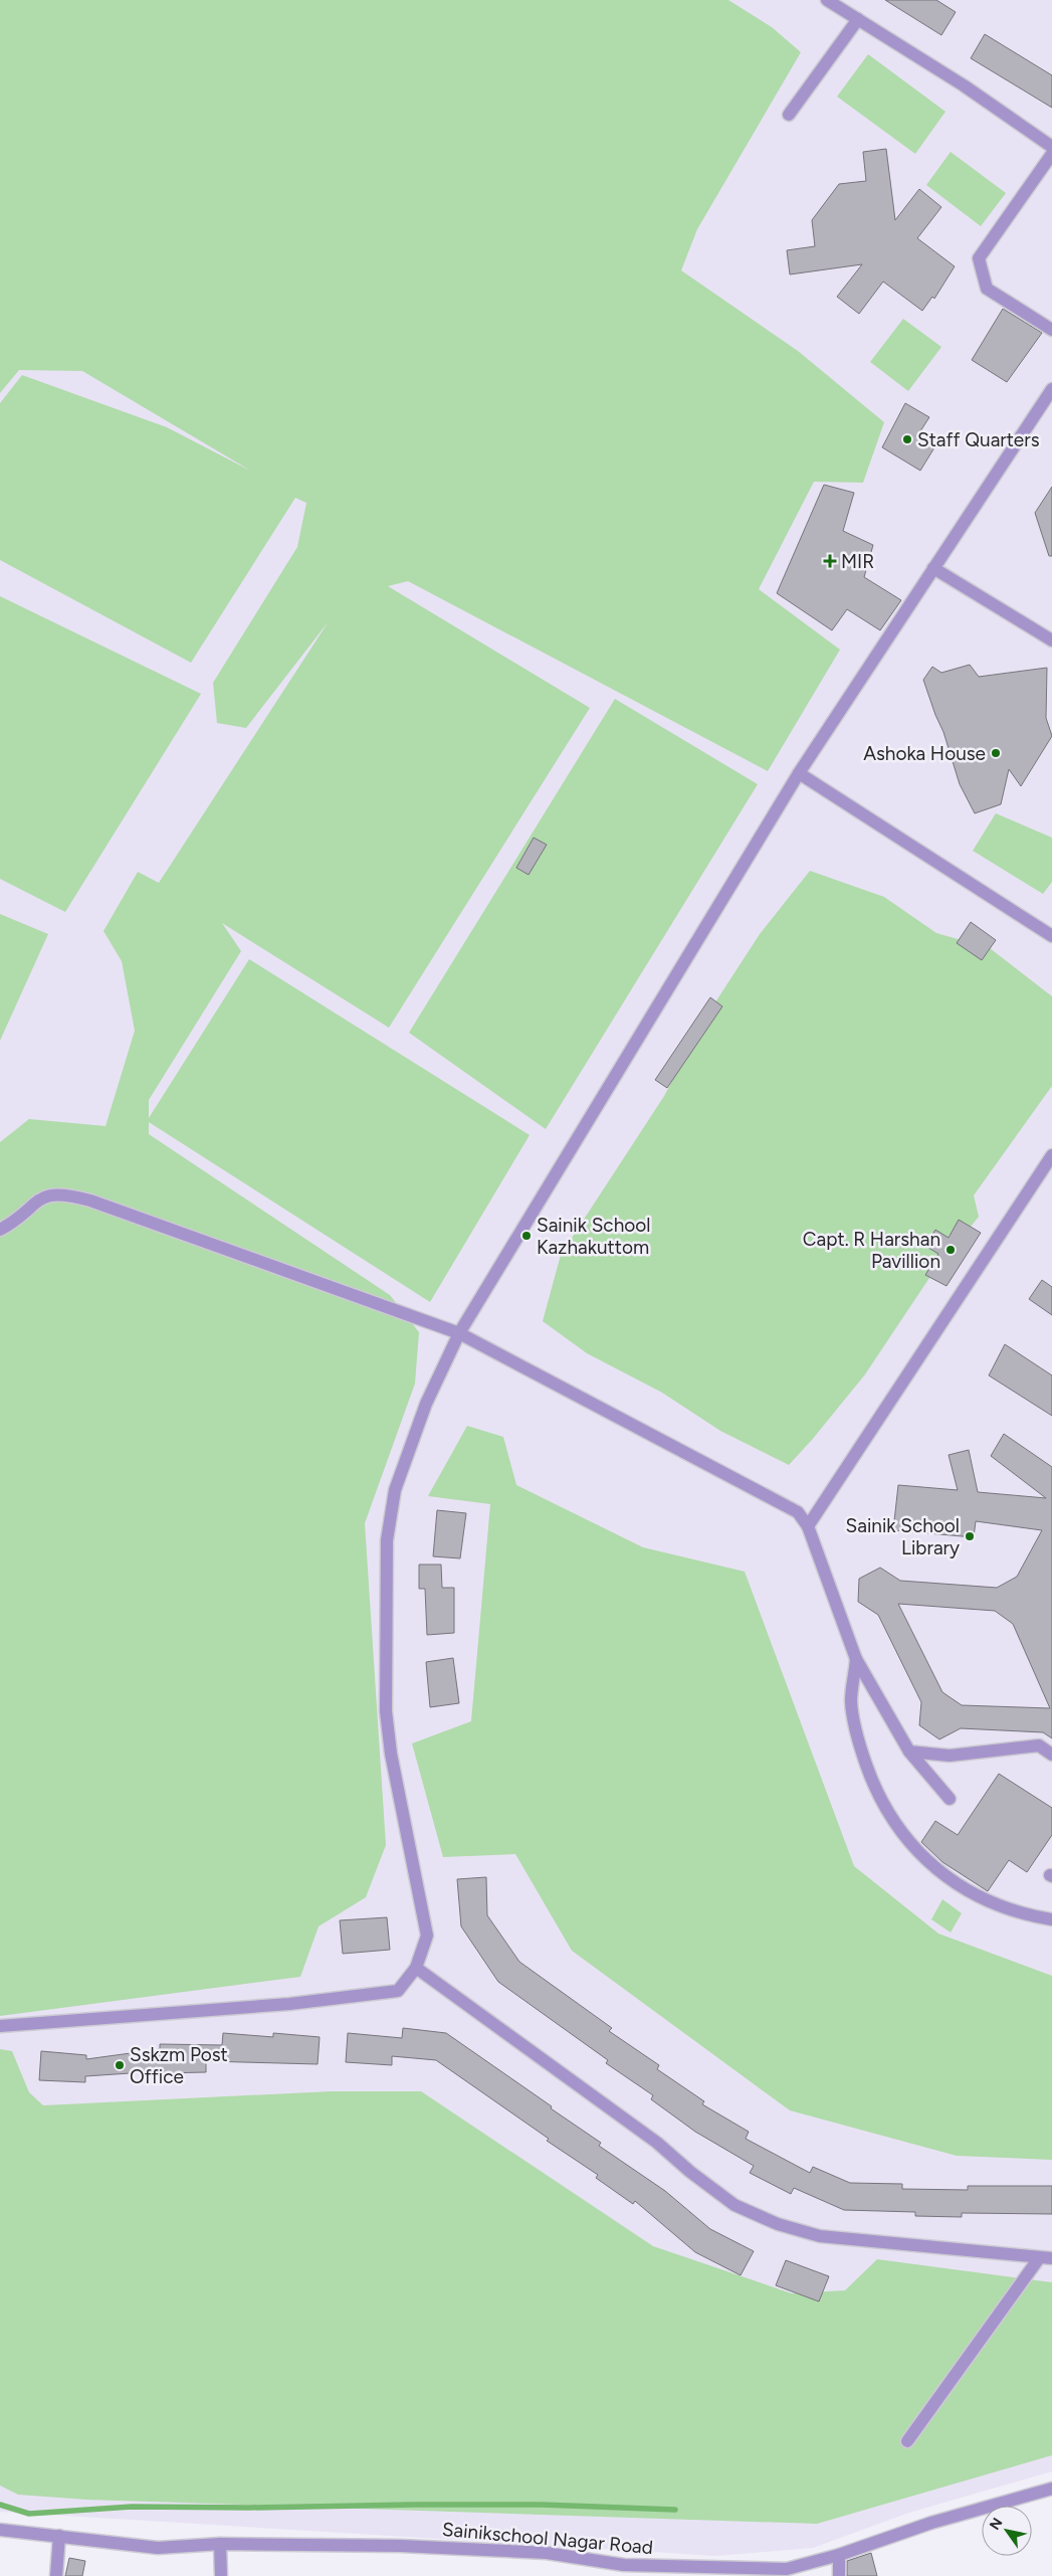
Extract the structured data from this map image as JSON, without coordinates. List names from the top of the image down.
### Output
{
  "streets": {
    "street": ["Sainikschool Nagar Road"]
  },
  "places": {
    "other": [
      "Staff Quarters",
      "Ashoka House",
      "Sainik School Kazhakuttom",
      "Capt. R Harshan Pavillion",
      "Sainik School Library",
      "Sskzm Post Office"
    ],
    "health": ["MIR"]
  },
  "north": "top left"
}
